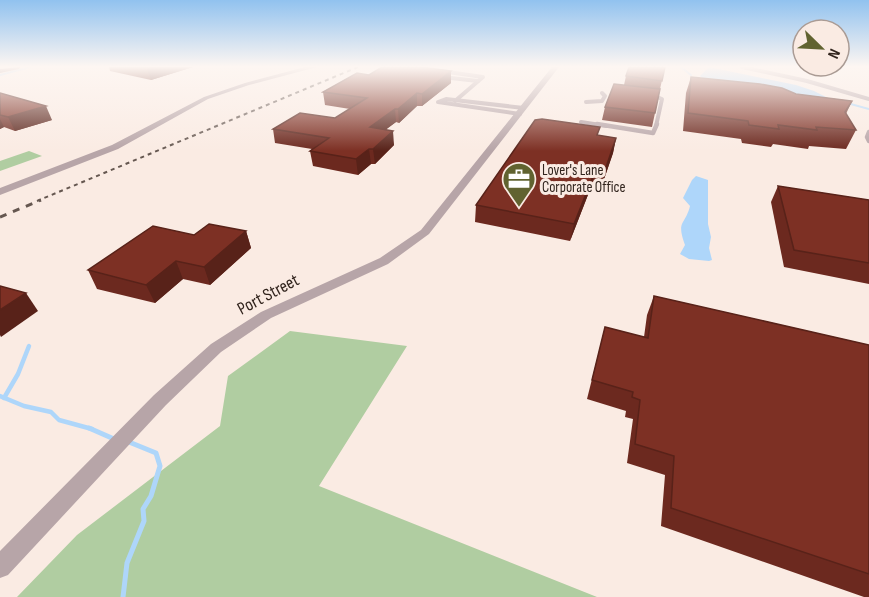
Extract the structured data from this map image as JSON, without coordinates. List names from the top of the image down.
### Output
{
  "streets": {
    "street": ["Port Street"]
  },
  "places": {
    "office": ["Lover's Lane Corporate Office"]
  },
  "north": "bottom right"
}
